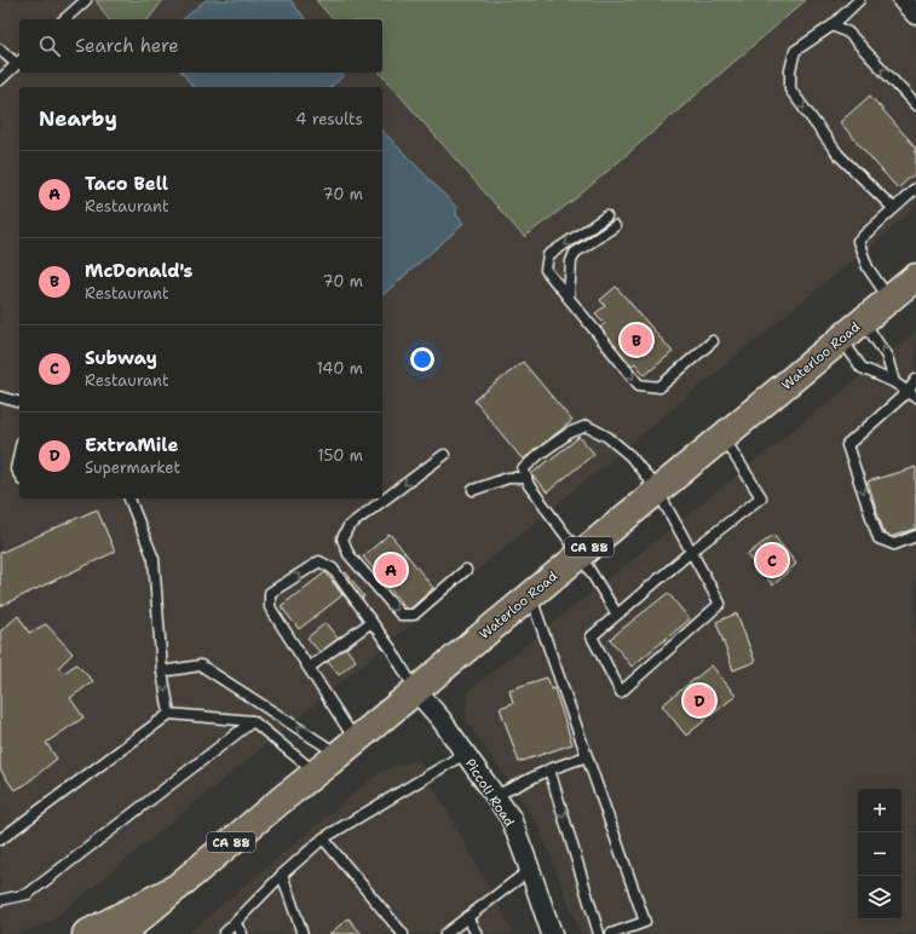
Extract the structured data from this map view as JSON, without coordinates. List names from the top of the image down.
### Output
{
  "streets": {
    "main road": ["Waterloo Road", "CA 88"],
    "street": ["Piccoli Road"]
  },
  "crossings": [
    ["Waterloo Road", "Piccoli Road"]
  ],
  "page": {
    "search": "Search here",
    "heading": ["Nearby", "4 results"],
    "list": [
      {
        "mark": "A",
        "name": "Taco Bell",
        "note": "Restaurant",
        "value": "70 m"
      },
      {
        "mark": "B",
        "name": "McDonald's",
        "note": "Restaurant",
        "value": "70 m"
      },
      {
        "mark": "C",
        "name": "Subway",
        "note": "Restaurant",
        "value": "140 m"
      },
      {
        "mark": "D",
        "name": "ExtraMile",
        "note": "Supermarket",
        "value": "150 m"
      }
    ],
    "pins": [
      "B",
      "C",
      "A",
      "D"
    ],
    "map_buttons": ["+", "−"]
  }
}
